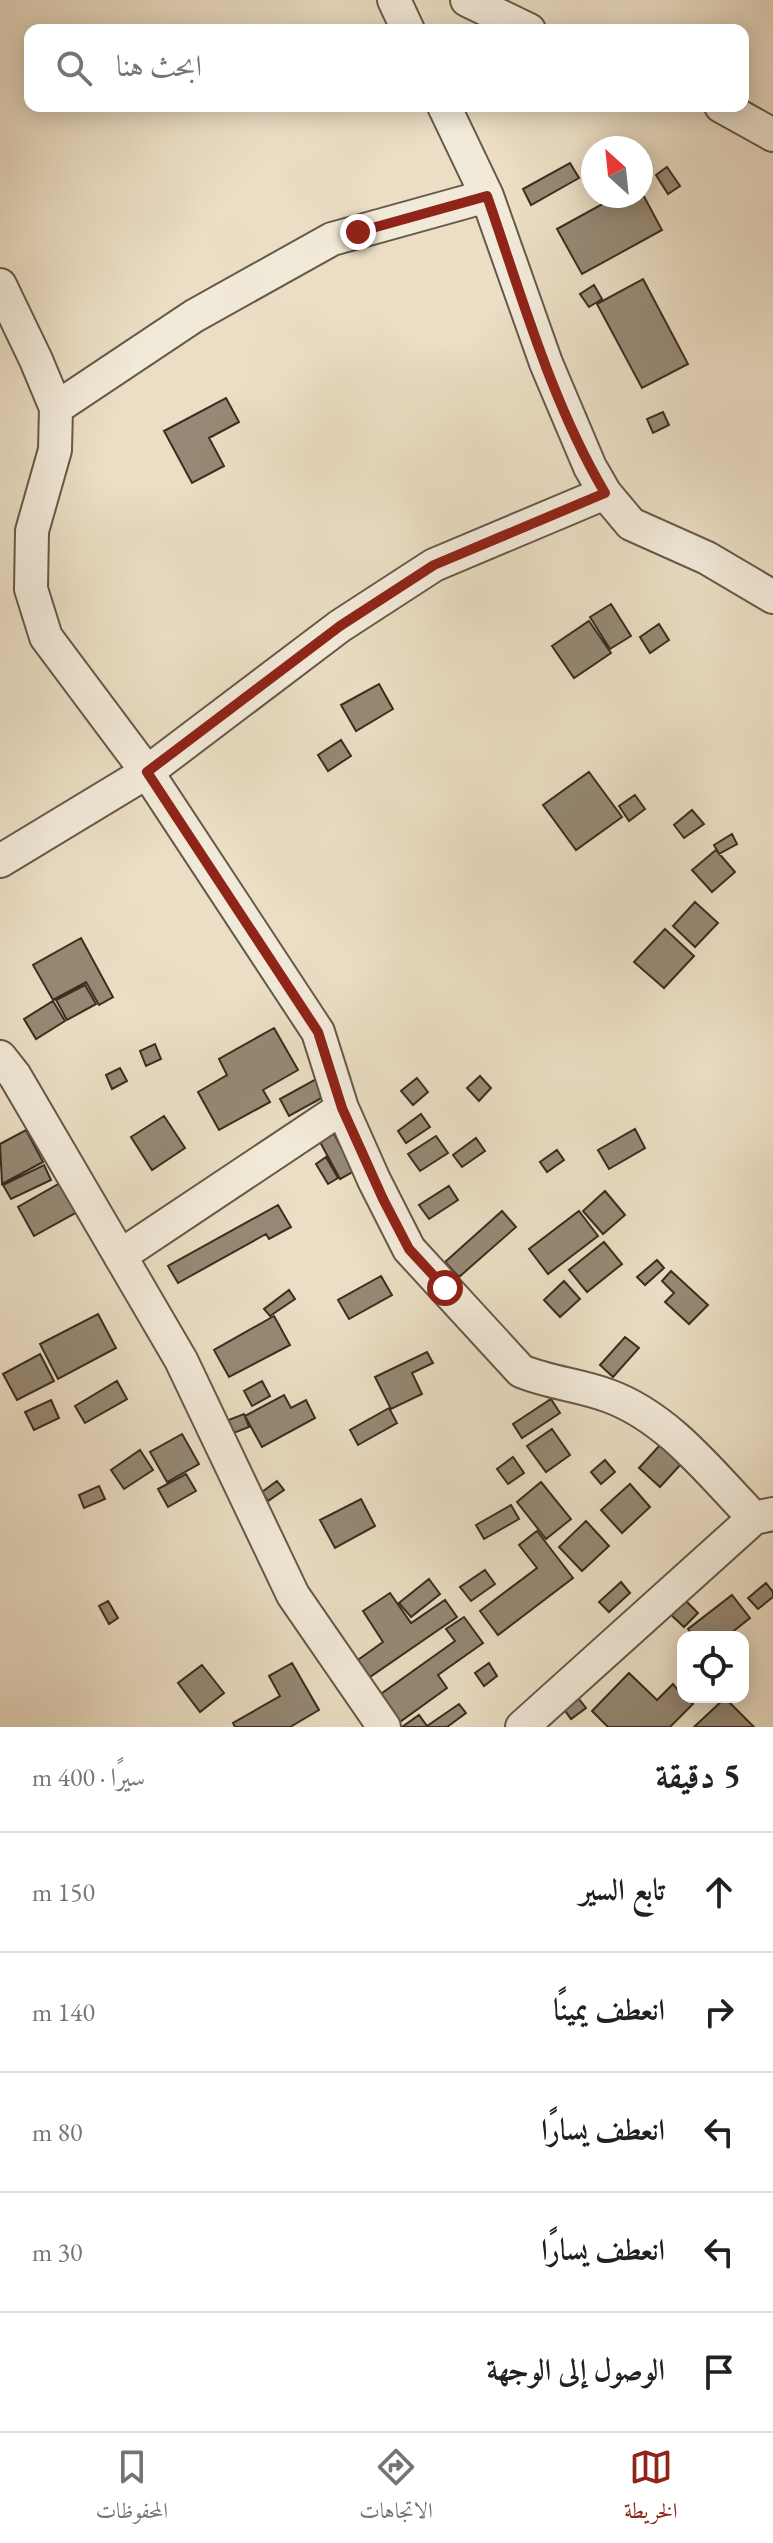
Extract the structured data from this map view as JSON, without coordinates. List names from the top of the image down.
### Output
{
  "north": "top left",
  "page": {
    "search": "ابحث هنا",
    "heading": ["5 دقيقة", "سيرًا · 400 m"],
    "list": [
      ["تابع السير", "150 m"],
      ["انعطف يمينًا", "140 m"],
      ["انعطف يسارًا", "80 m"],
      ["انعطف يسارًا", "30 m"],
      "الوصول إلى الوجهة"
    ],
    "nav": ["الخريطة", "الاتجاهات", "المحفوظات"]
  }
}
